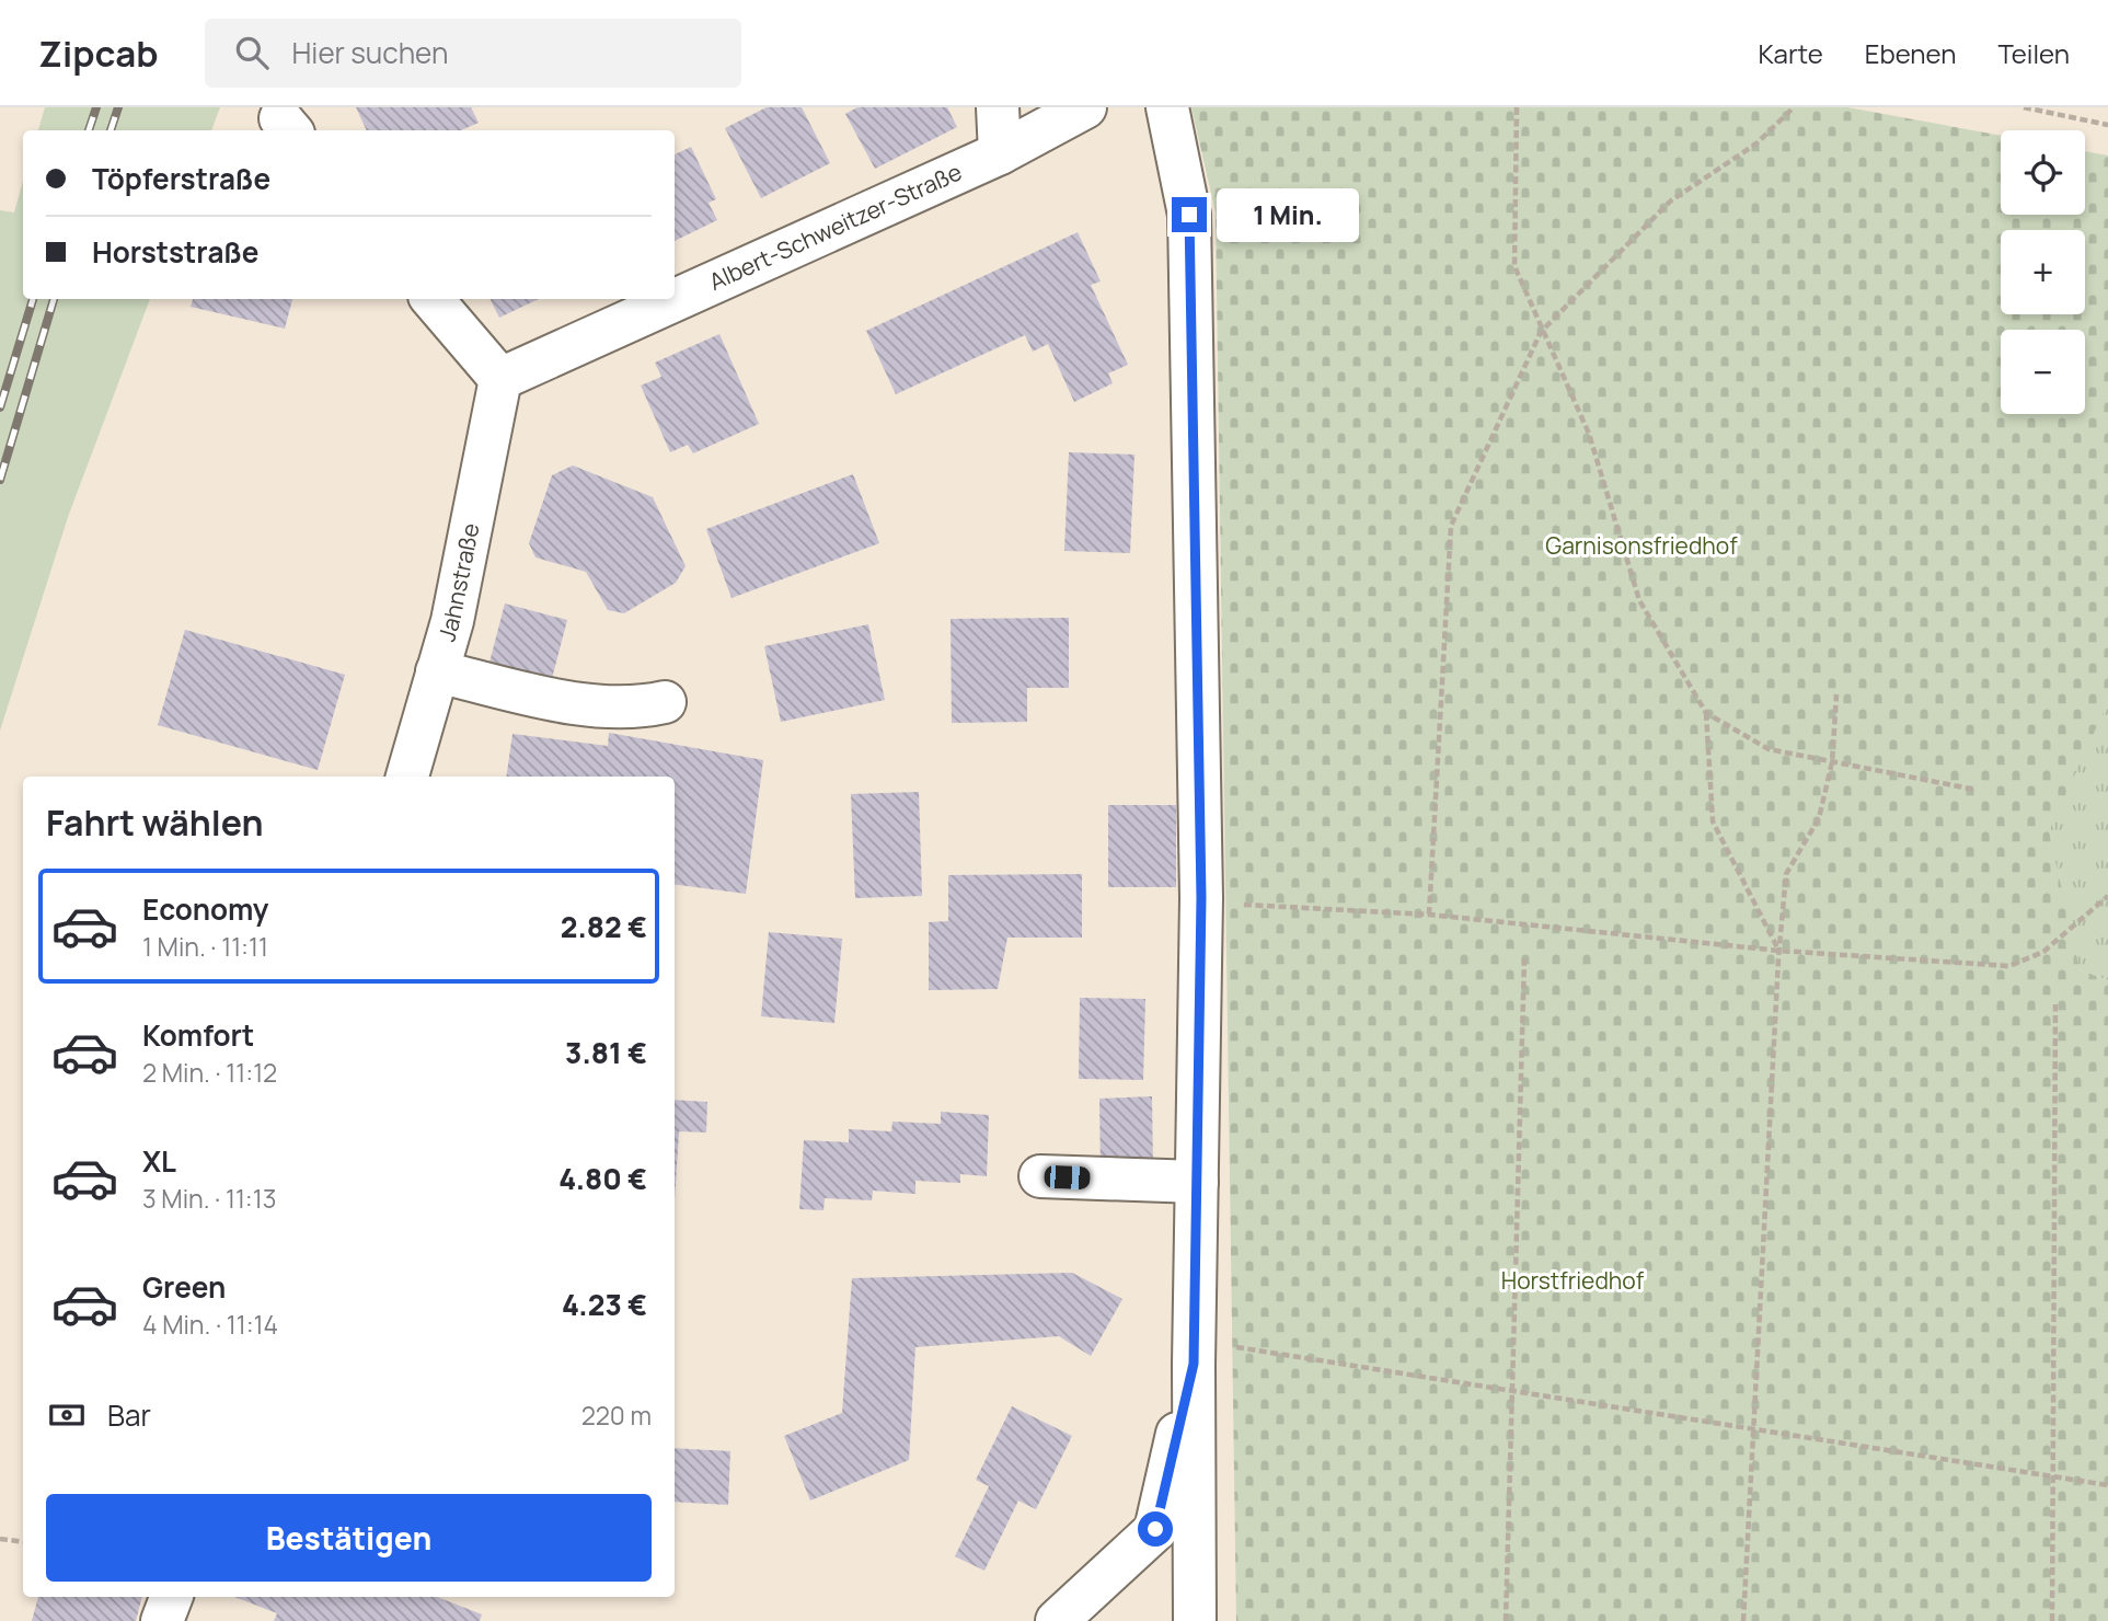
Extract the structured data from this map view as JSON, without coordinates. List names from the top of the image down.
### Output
{
  "streets": {
    "street": ["Albert-Schweitzer-Straße", "Jahnstraße"]
  },
  "crossings": [
    ["Albert-Schweitzer-Straße", "Jahnstraße"]
  ],
  "parks": ["Garnisonsfriedhof", "Horstfriedhof"],
  "page": {
    "header": "Zipcab",
    "search": "Hier suchen",
    "nav": ["Karte", "Ebenen", "Teilen"],
    "map_buttons": ["+", "−"],
    "banner": ["Töpferstraße", "Horststraße"],
    "bubble": "1 Min.",
    "heading": "Fahrt wählen",
    "list": [
      {
        "name": "Economy",
        "note": "1 Min. · 11:11",
        "value": "2.82 €"
      },
      {
        "name": "Komfort",
        "note": "2 Min. · 11:12",
        "value": "3.81 €"
      },
      {
        "name": "XL",
        "note": "3 Min. · 11:13",
        "value": "4.80 €"
      },
      {
        "name": "Green",
        "note": "4 Min. · 11:14",
        "value": "4.23 €"
      }
    ],
    "pay": ["Bar", "220 m"],
    "buttons": "Bestätigen"
  }
}
